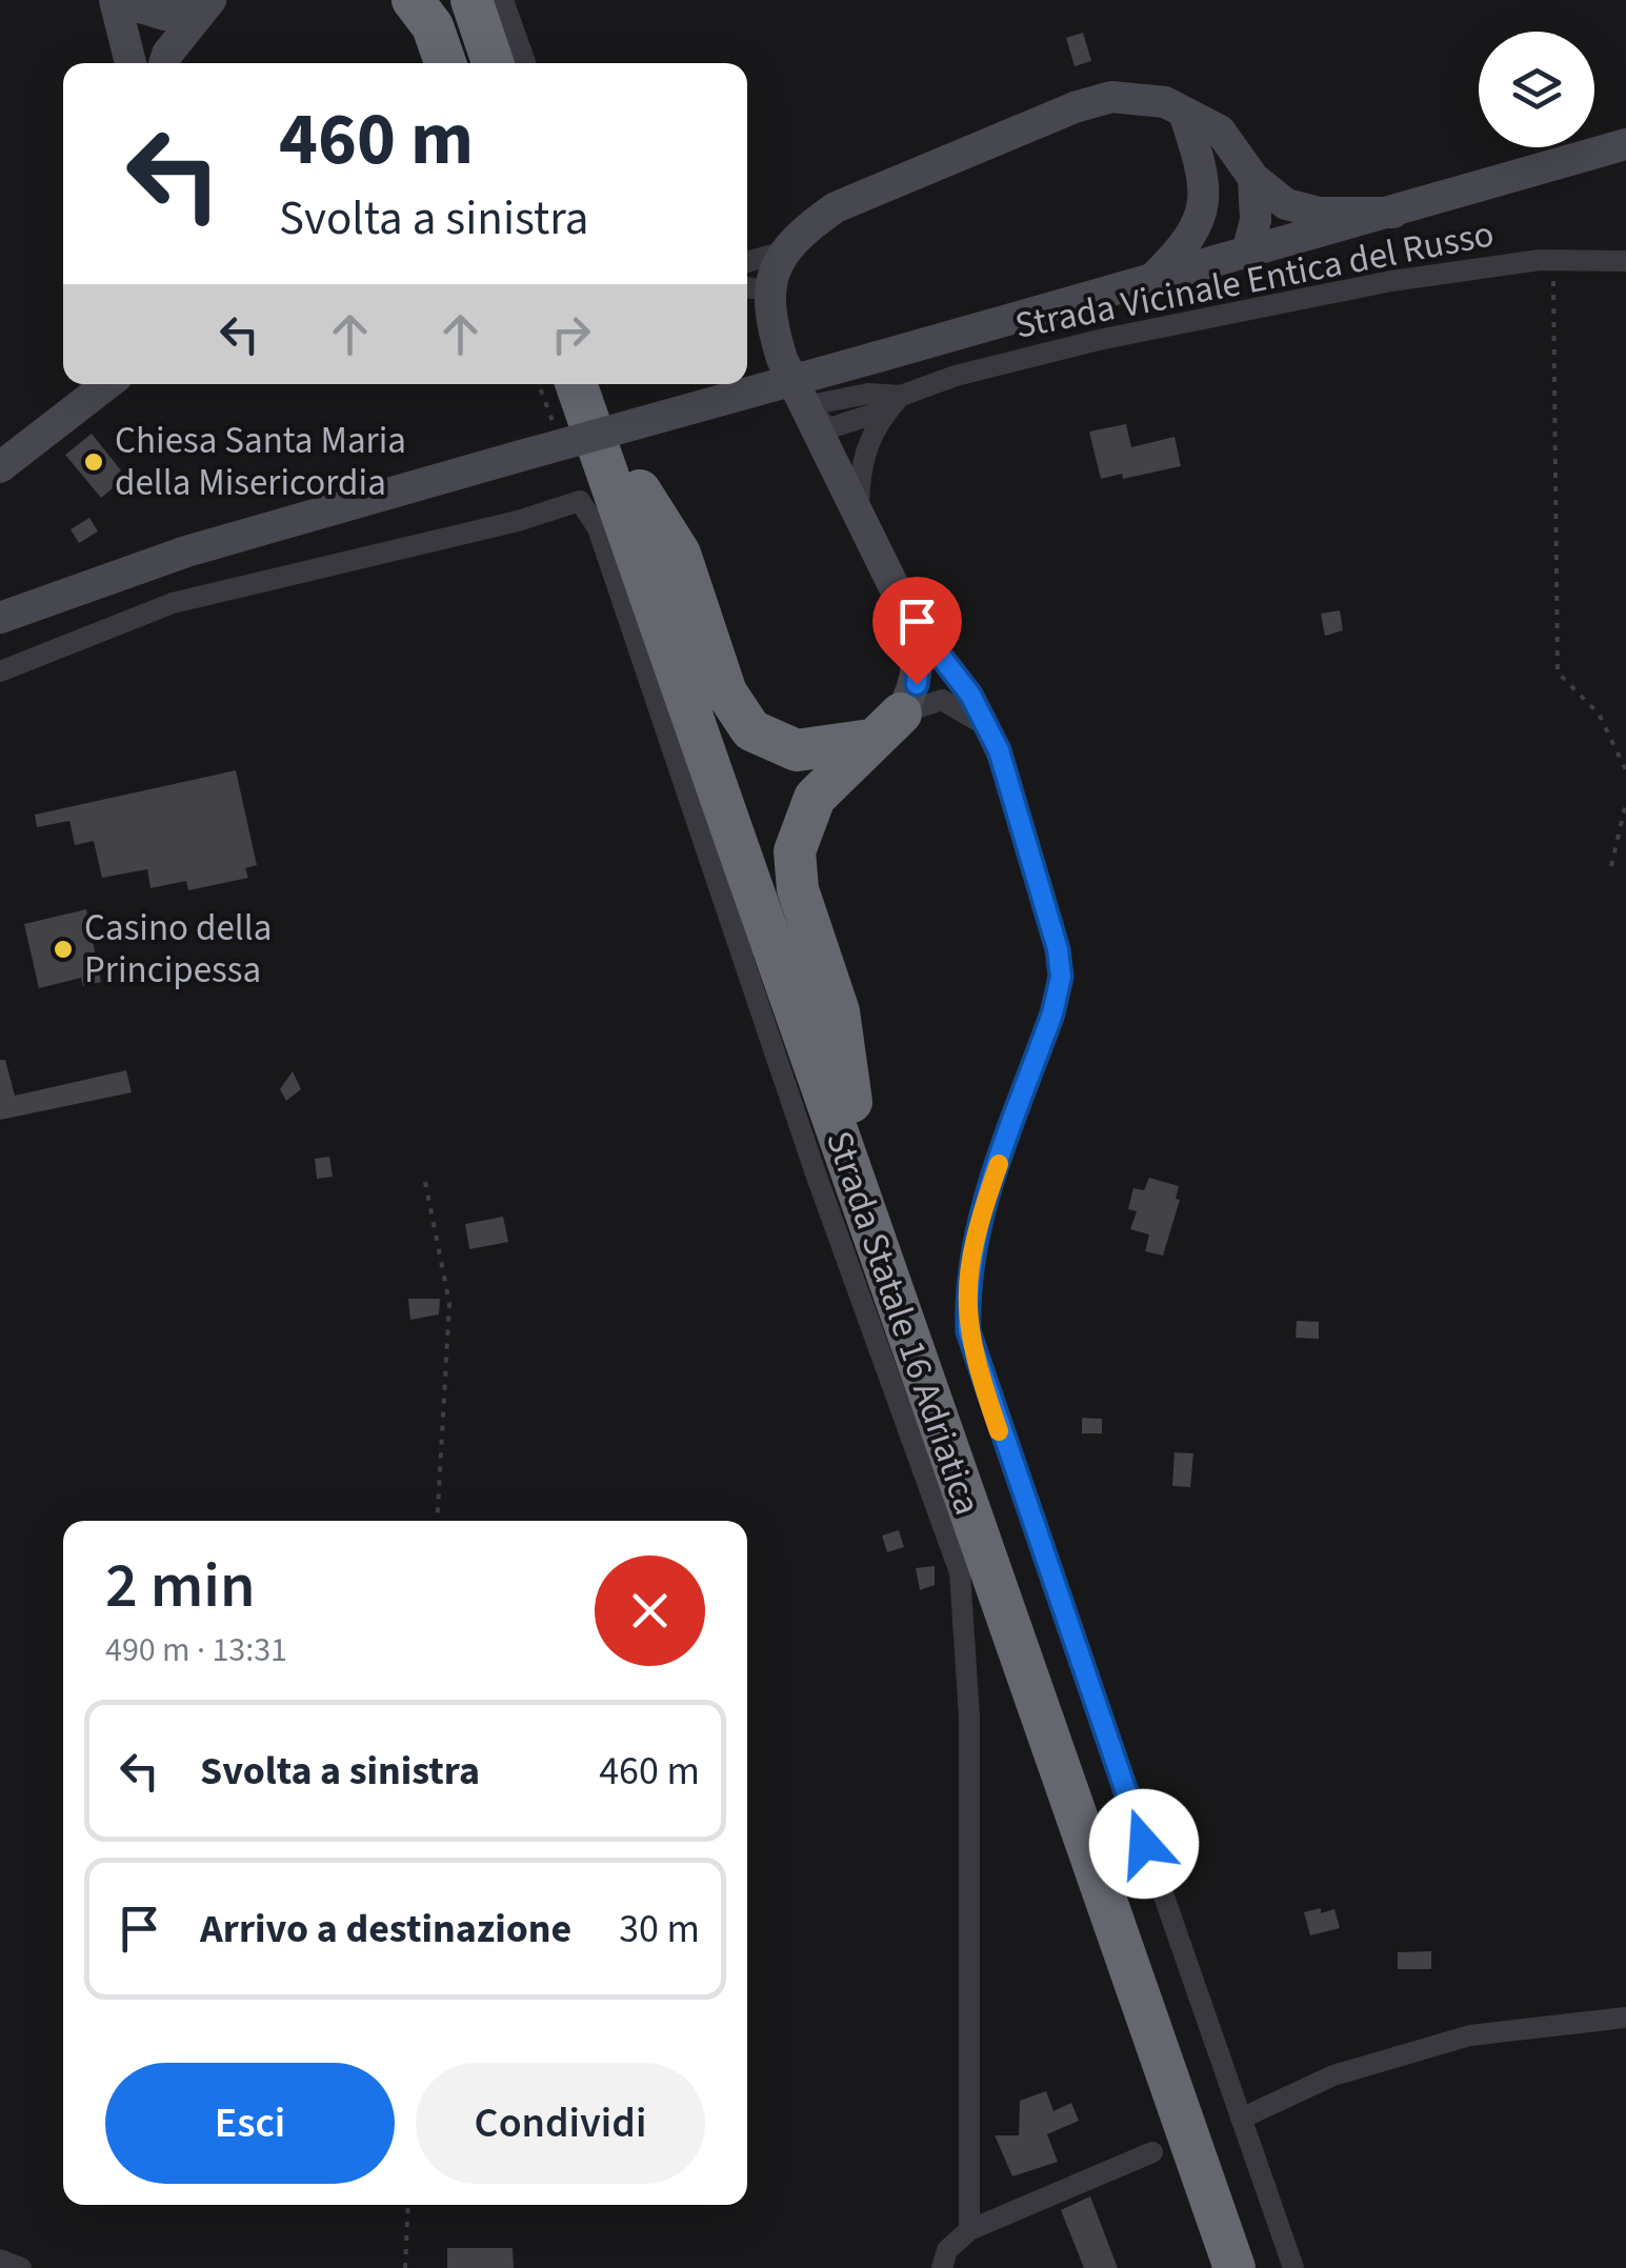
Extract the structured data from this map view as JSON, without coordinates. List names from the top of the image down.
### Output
{
  "streets": {
    "highway": ["Strada Statale 16 Adriatica"],
    "street": ["Strada Vicinale Entica del Russo"]
  },
  "places": ["Chiesa Santa Maria della Misericordia", "Casino della Principessa"],
  "page": {
    "turn": ["460 m", "Svolta a sinistra"],
    "heading": ["2 min", "490 m · 13:31"],
    "list": [
      {
        "name": "Svolta a sinistra",
        "value": "460 m"
      },
      {
        "name": "Arrivo a destinazione",
        "value": "30 m"
      }
    ],
    "buttons": ["Esci", "Condividi"]
  }
}
